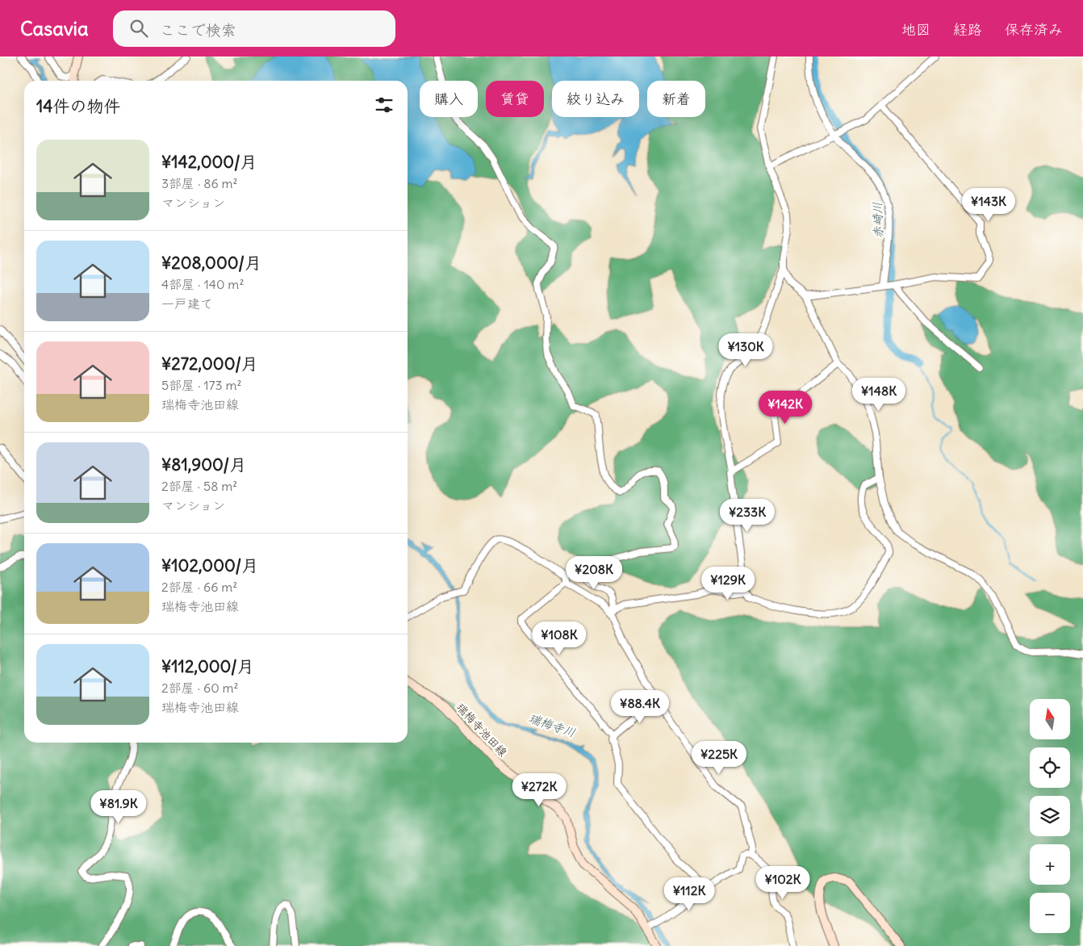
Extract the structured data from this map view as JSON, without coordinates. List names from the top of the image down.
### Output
{
  "streets": {
    "main road": ["瑞梅寺池田線"]
  },
  "water": ["赤崎川", "瑞梅寺川"],
  "north": "top",
  "page": {
    "header": "Casavia",
    "search": "ここで検索",
    "nav": ["地図", "経路", "保存済み"],
    "chip": [
      "購入",
      "賃貸",
      "絞り込み",
      "新着"
    ],
    "heading": "14件の物件",
    "list": [
      {
        "name": "¥142,000/月",
        "note": "3部屋 · 86 m² · マンション"
      },
      {
        "name": "¥208,000/月",
        "note": "4部屋 · 140 m² · 一戸建て"
      },
      {
        "name": "¥272,000/月",
        "note": "5部屋 · 173 m² · 瑞梅寺池田線"
      },
      {
        "name": "¥81,900/月",
        "note": "2部屋 · 58 m² · マンション"
      },
      {
        "name": "¥102,000/月",
        "note": "2部屋 · 66 m² · 瑞梅寺池田線"
      },
      {
        "name": "¥112,000/月",
        "note": "2部屋 · 60 m² · 瑞梅寺池田線"
      }
    ],
    "price": [
      "¥143K",
      "¥130K",
      "¥148K",
      "¥142K",
      "¥233K",
      "¥208K",
      "¥129K",
      "¥108K",
      "¥88.4K",
      "¥225K",
      "¥272K",
      "¥81.9K",
      "¥102K",
      "¥112K"
    ],
    "map_buttons": ["+", "−"]
  }
}
